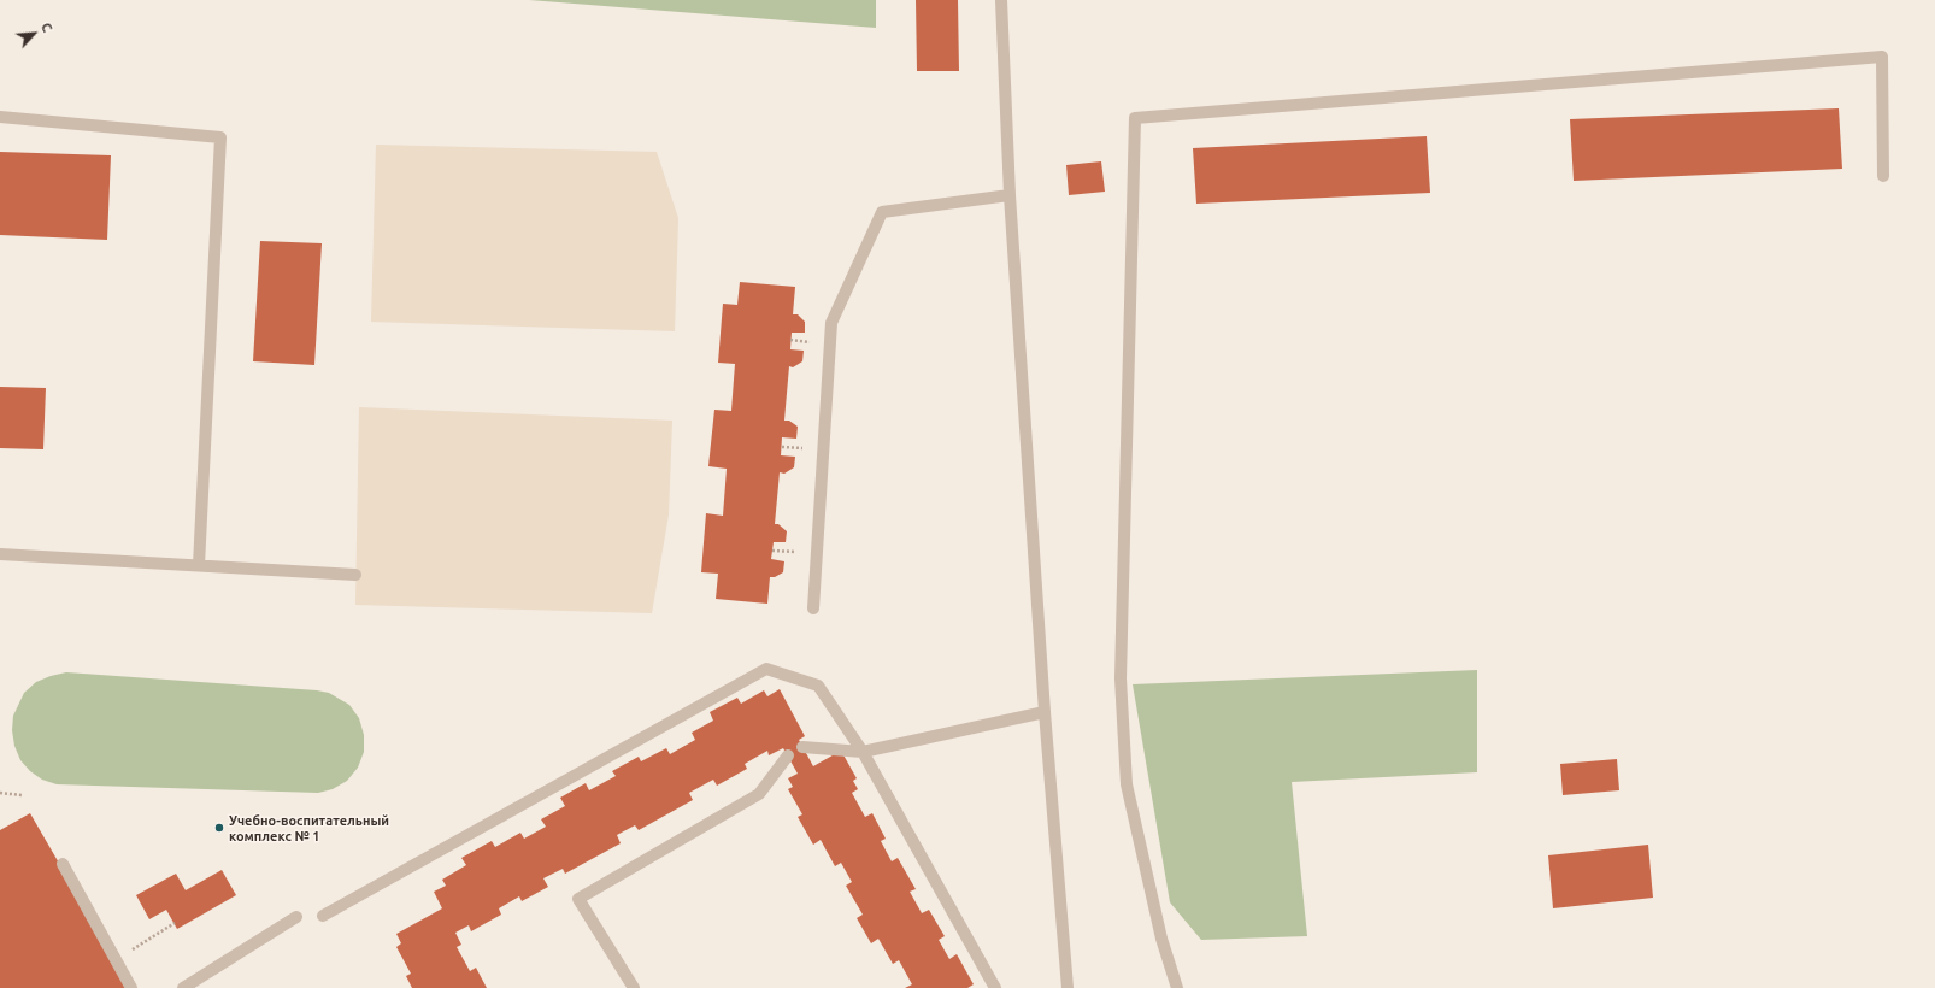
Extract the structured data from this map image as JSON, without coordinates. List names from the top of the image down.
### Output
{
  "places": ["Учебно-воспитательный комплекс № 1"],
  "north": "top right"
}
